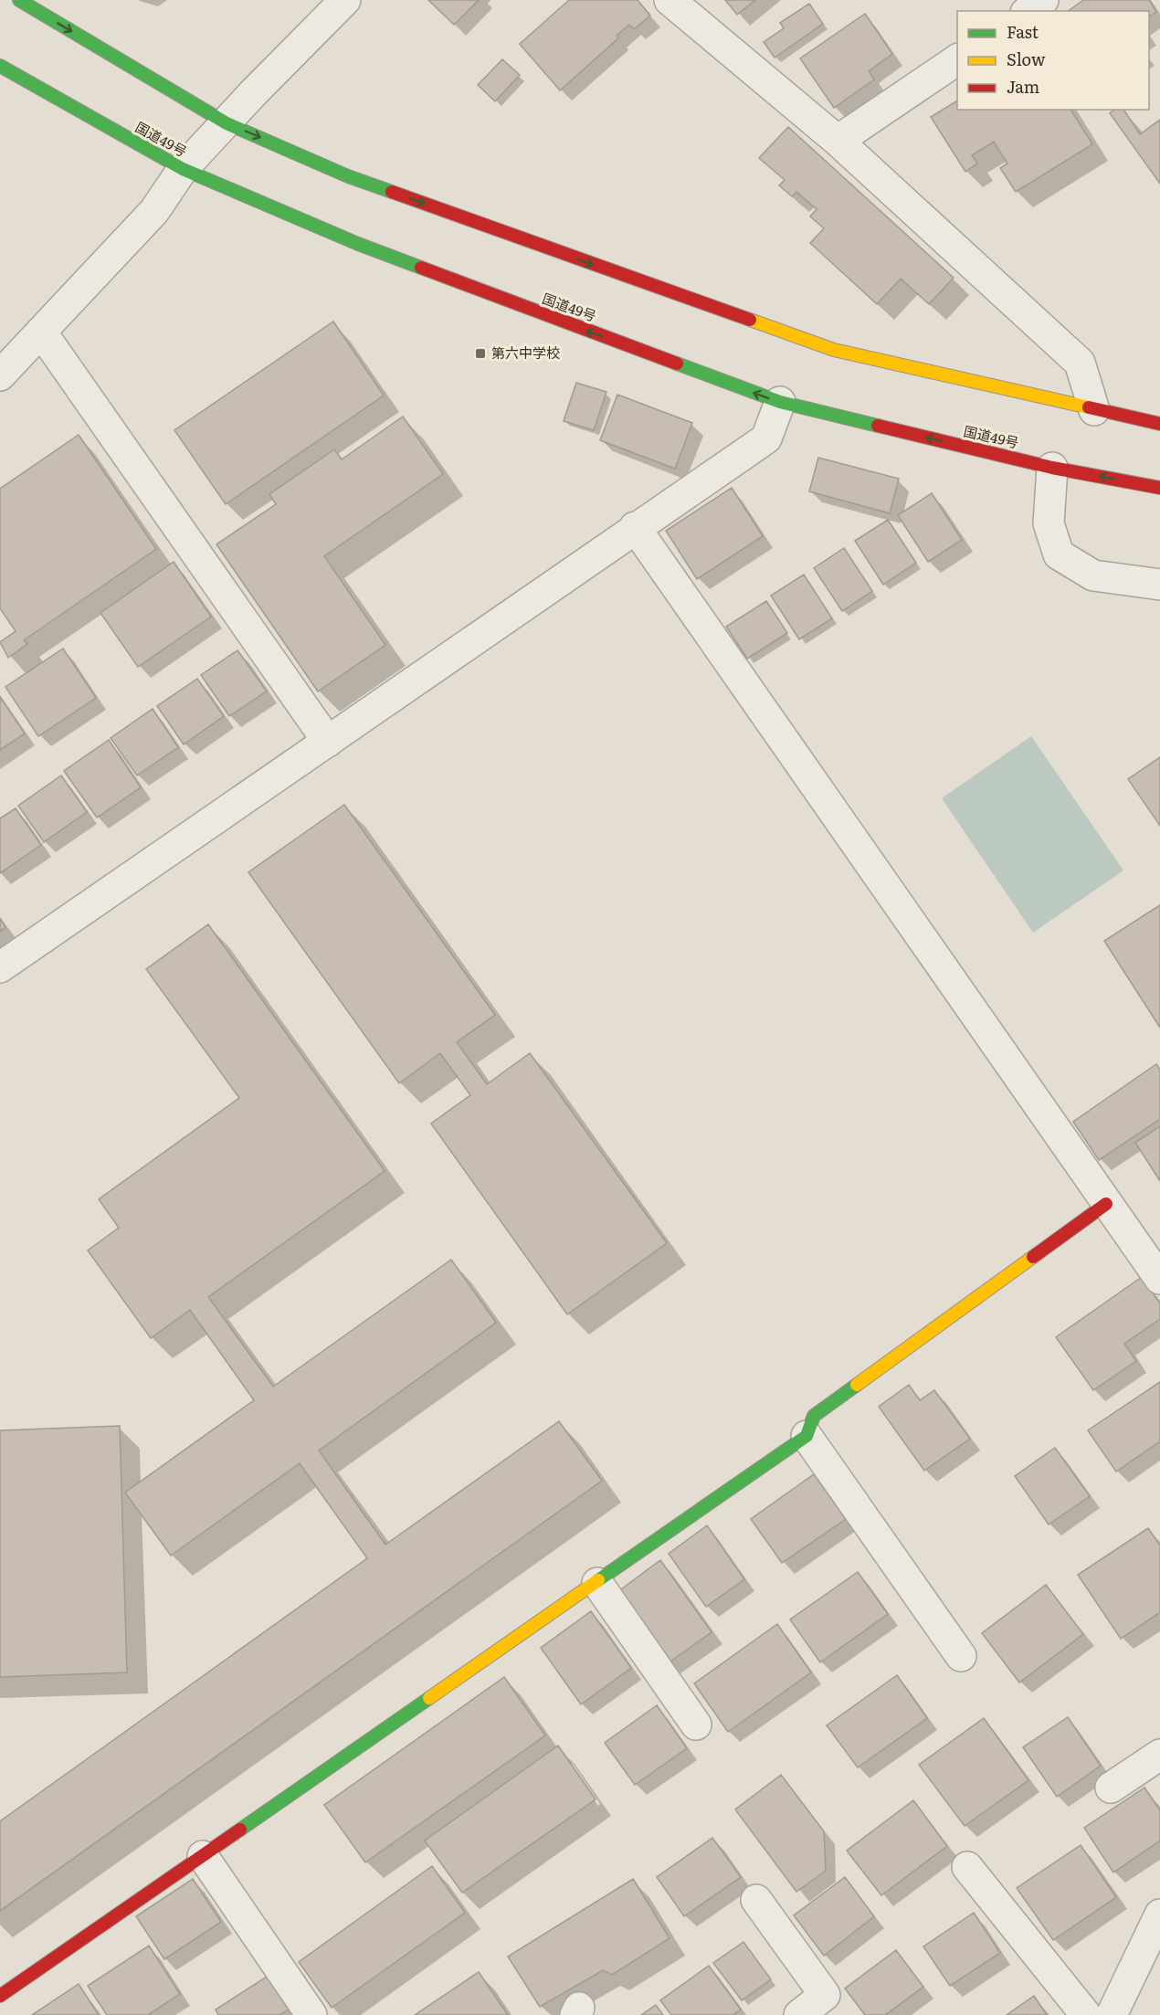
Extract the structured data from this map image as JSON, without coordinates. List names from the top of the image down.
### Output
{
  "streets": {
    "main road": ["国道49号"]
  },
  "places": {
    "transit": ["第六中学校"]
  },
  "legend": ["Fast", "Slow", "Jam"]
}
